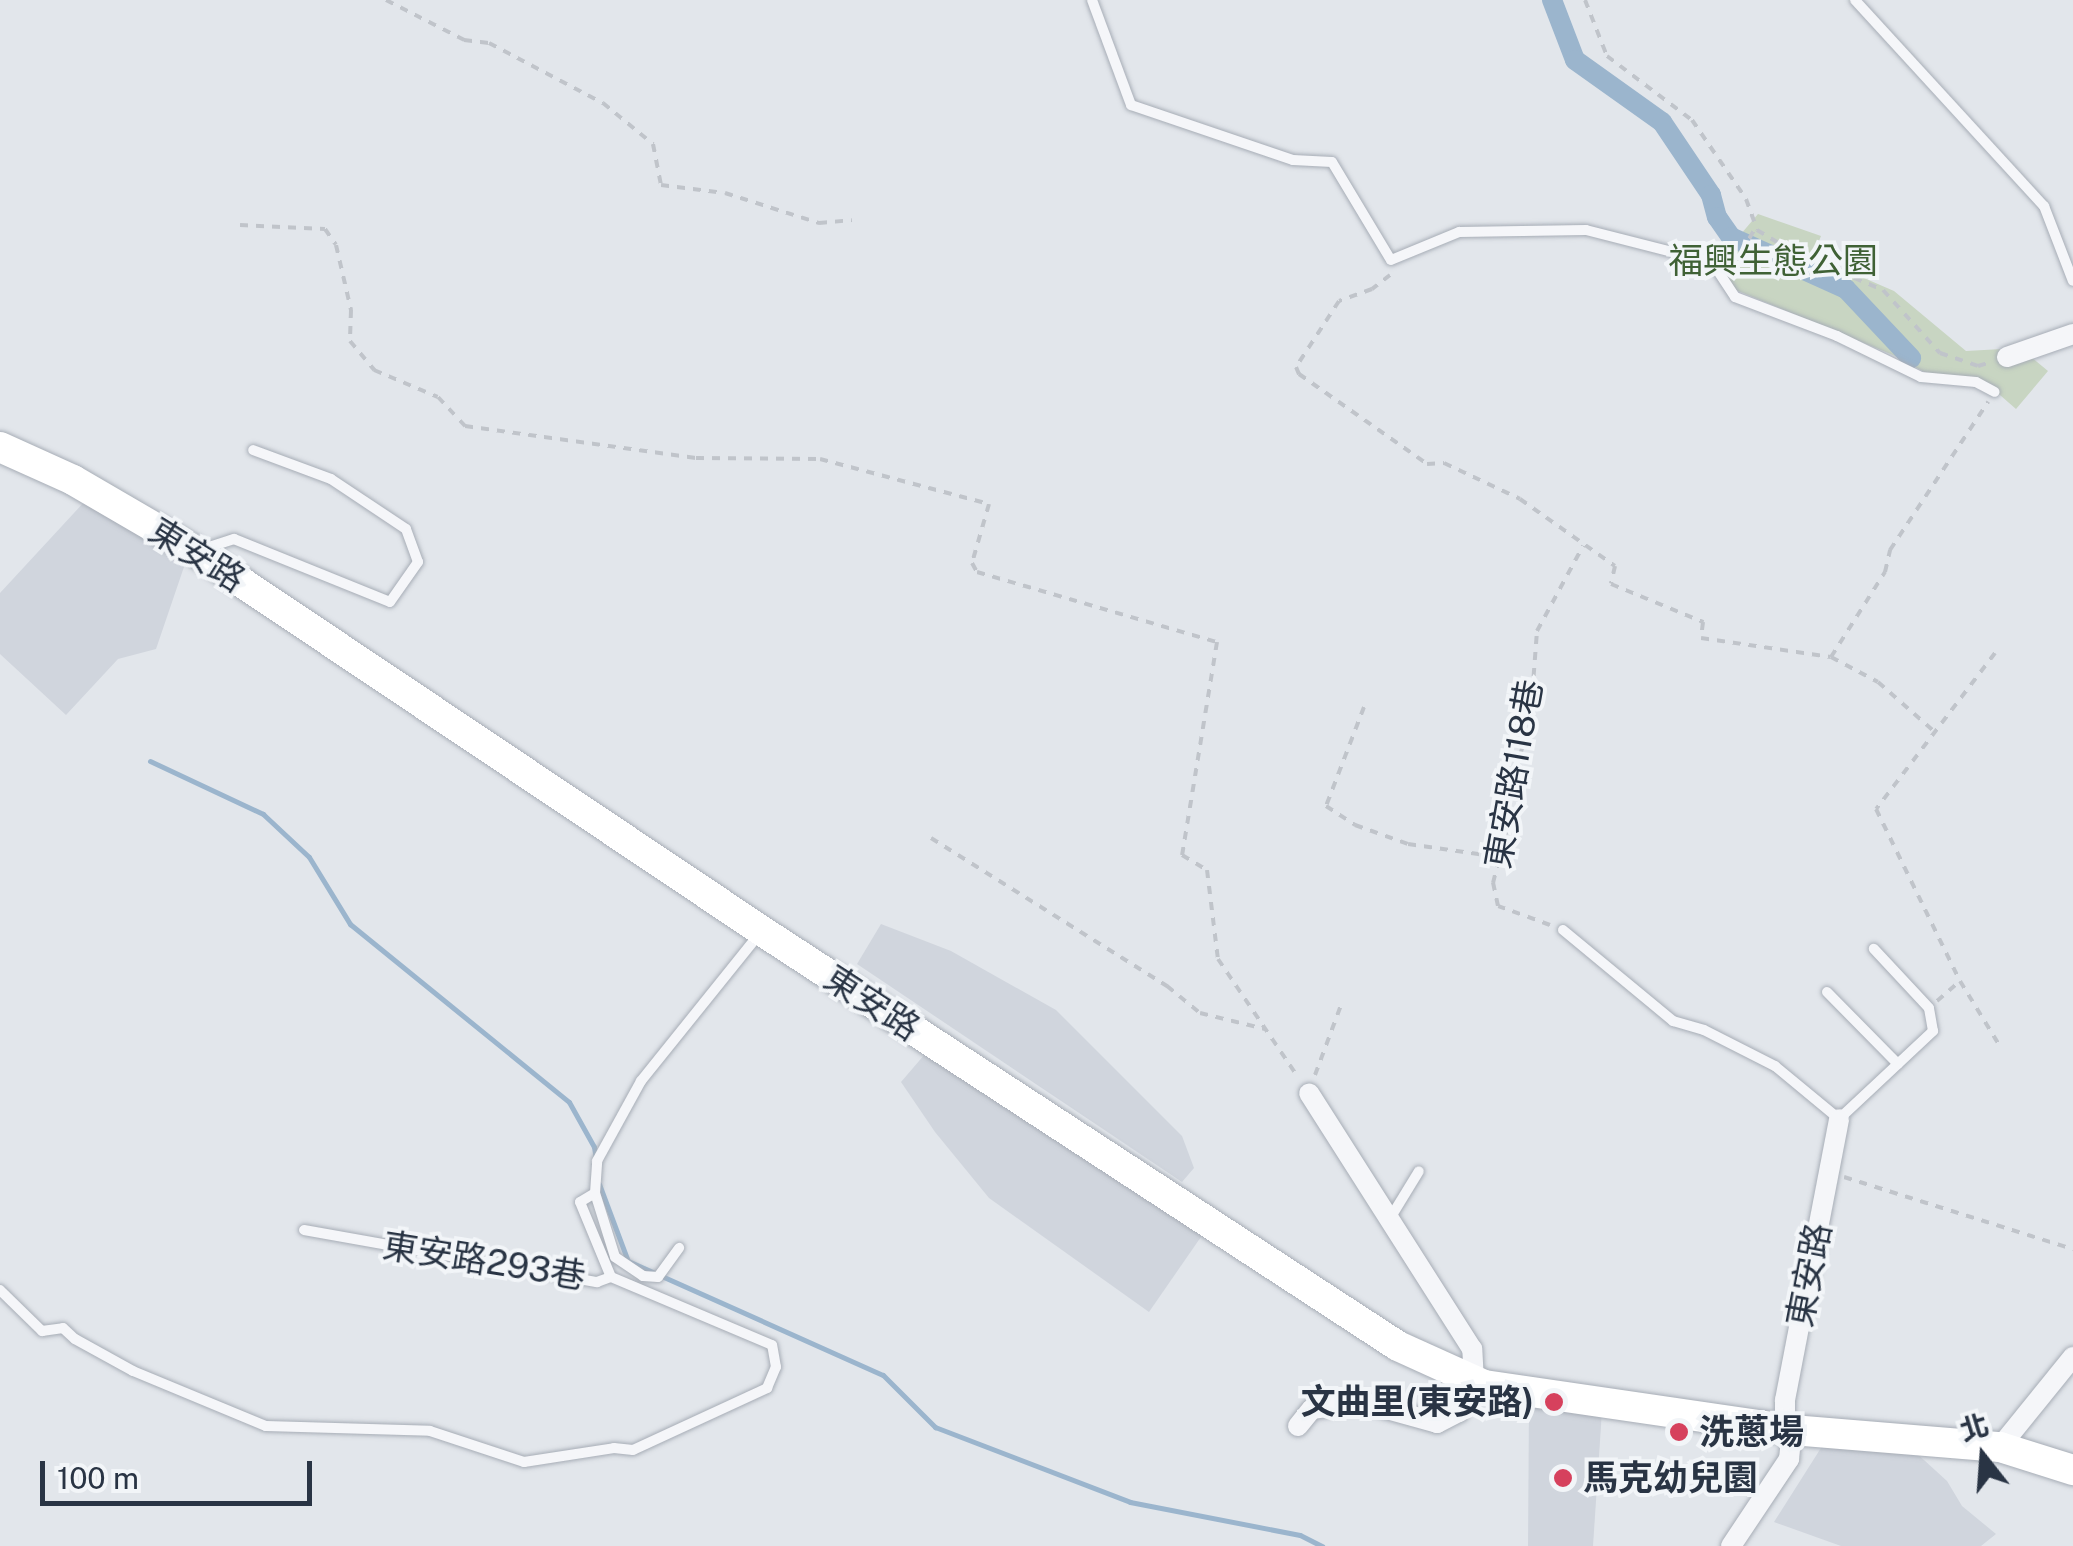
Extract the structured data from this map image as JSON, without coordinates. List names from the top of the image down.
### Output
{
  "streets": {
    "street": ["東安路"],
    "lane": ["東安路293巷"],
    "path": ["東安路118巷"]
  },
  "crossings": [
    ["東安路", "東安路293巷"]
  ],
  "parks": ["福興生態公園"],
  "places": ["文曲里(東安路)", "洗蔥場", "馬克幼兒園"],
  "scale_bar": "100 m",
  "north": "top"
}
